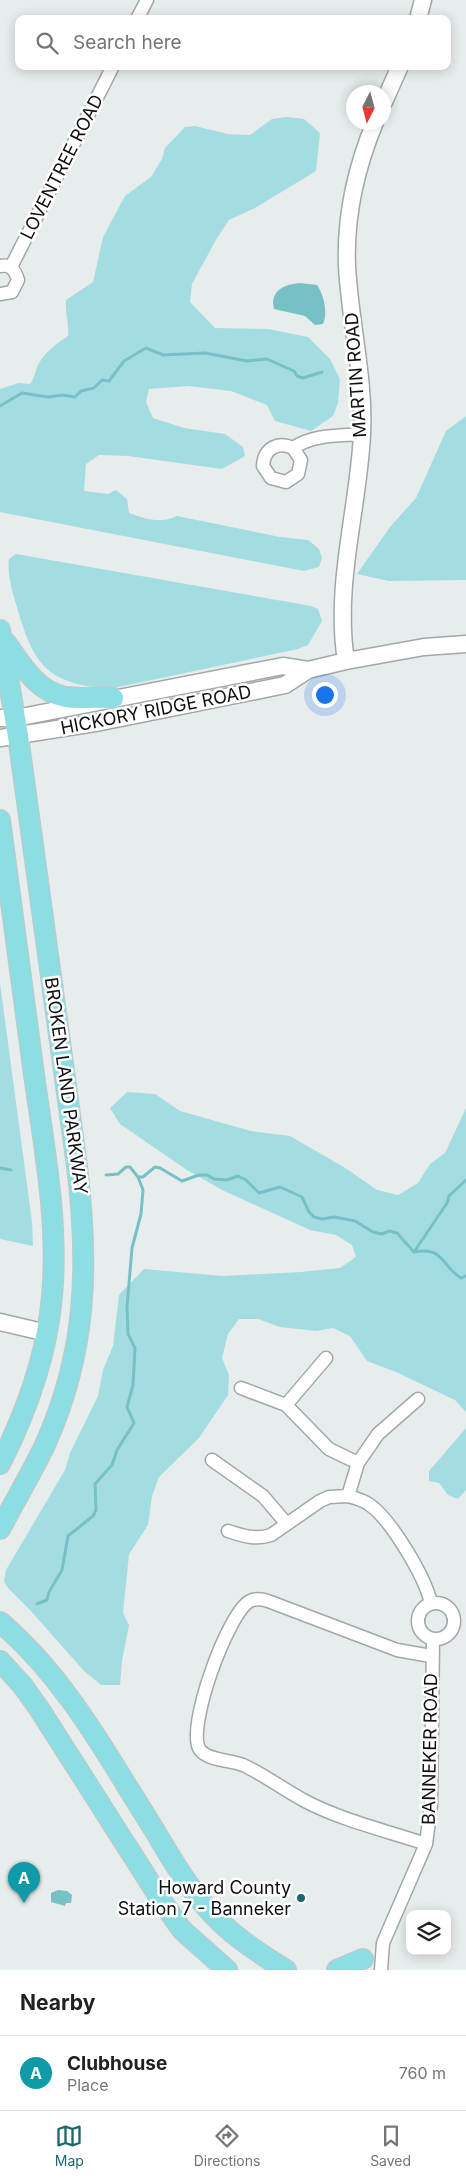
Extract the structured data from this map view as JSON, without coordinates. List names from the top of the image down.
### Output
{
  "streets": {
    "main road": ["BROKEN LAND PARKWAY"],
    "street": [
      "LOVENTREE ROAD",
      "MARTIN ROAD",
      "HICKORY RIDGE ROAD",
      "BANNEKER ROAD"
    ]
  },
  "crossings": [
    ["MARTIN ROAD", "HICKORY RIDGE ROAD"],
    ["HICKORY RIDGE ROAD", "BROKEN LAND PARKWAY"]
  ],
  "places": ["Howard County Station 7 - Banneker"],
  "north": "bottom",
  "page": {
    "search": "Search here",
    "pins": "A",
    "heading": "Nearby",
    "list": [
      {
        "mark": "A",
        "name": "Clubhouse",
        "note": "Place",
        "value": "760 m"
      }
    ],
    "nav": ["Map", "Directions", "Saved"]
  }
}
